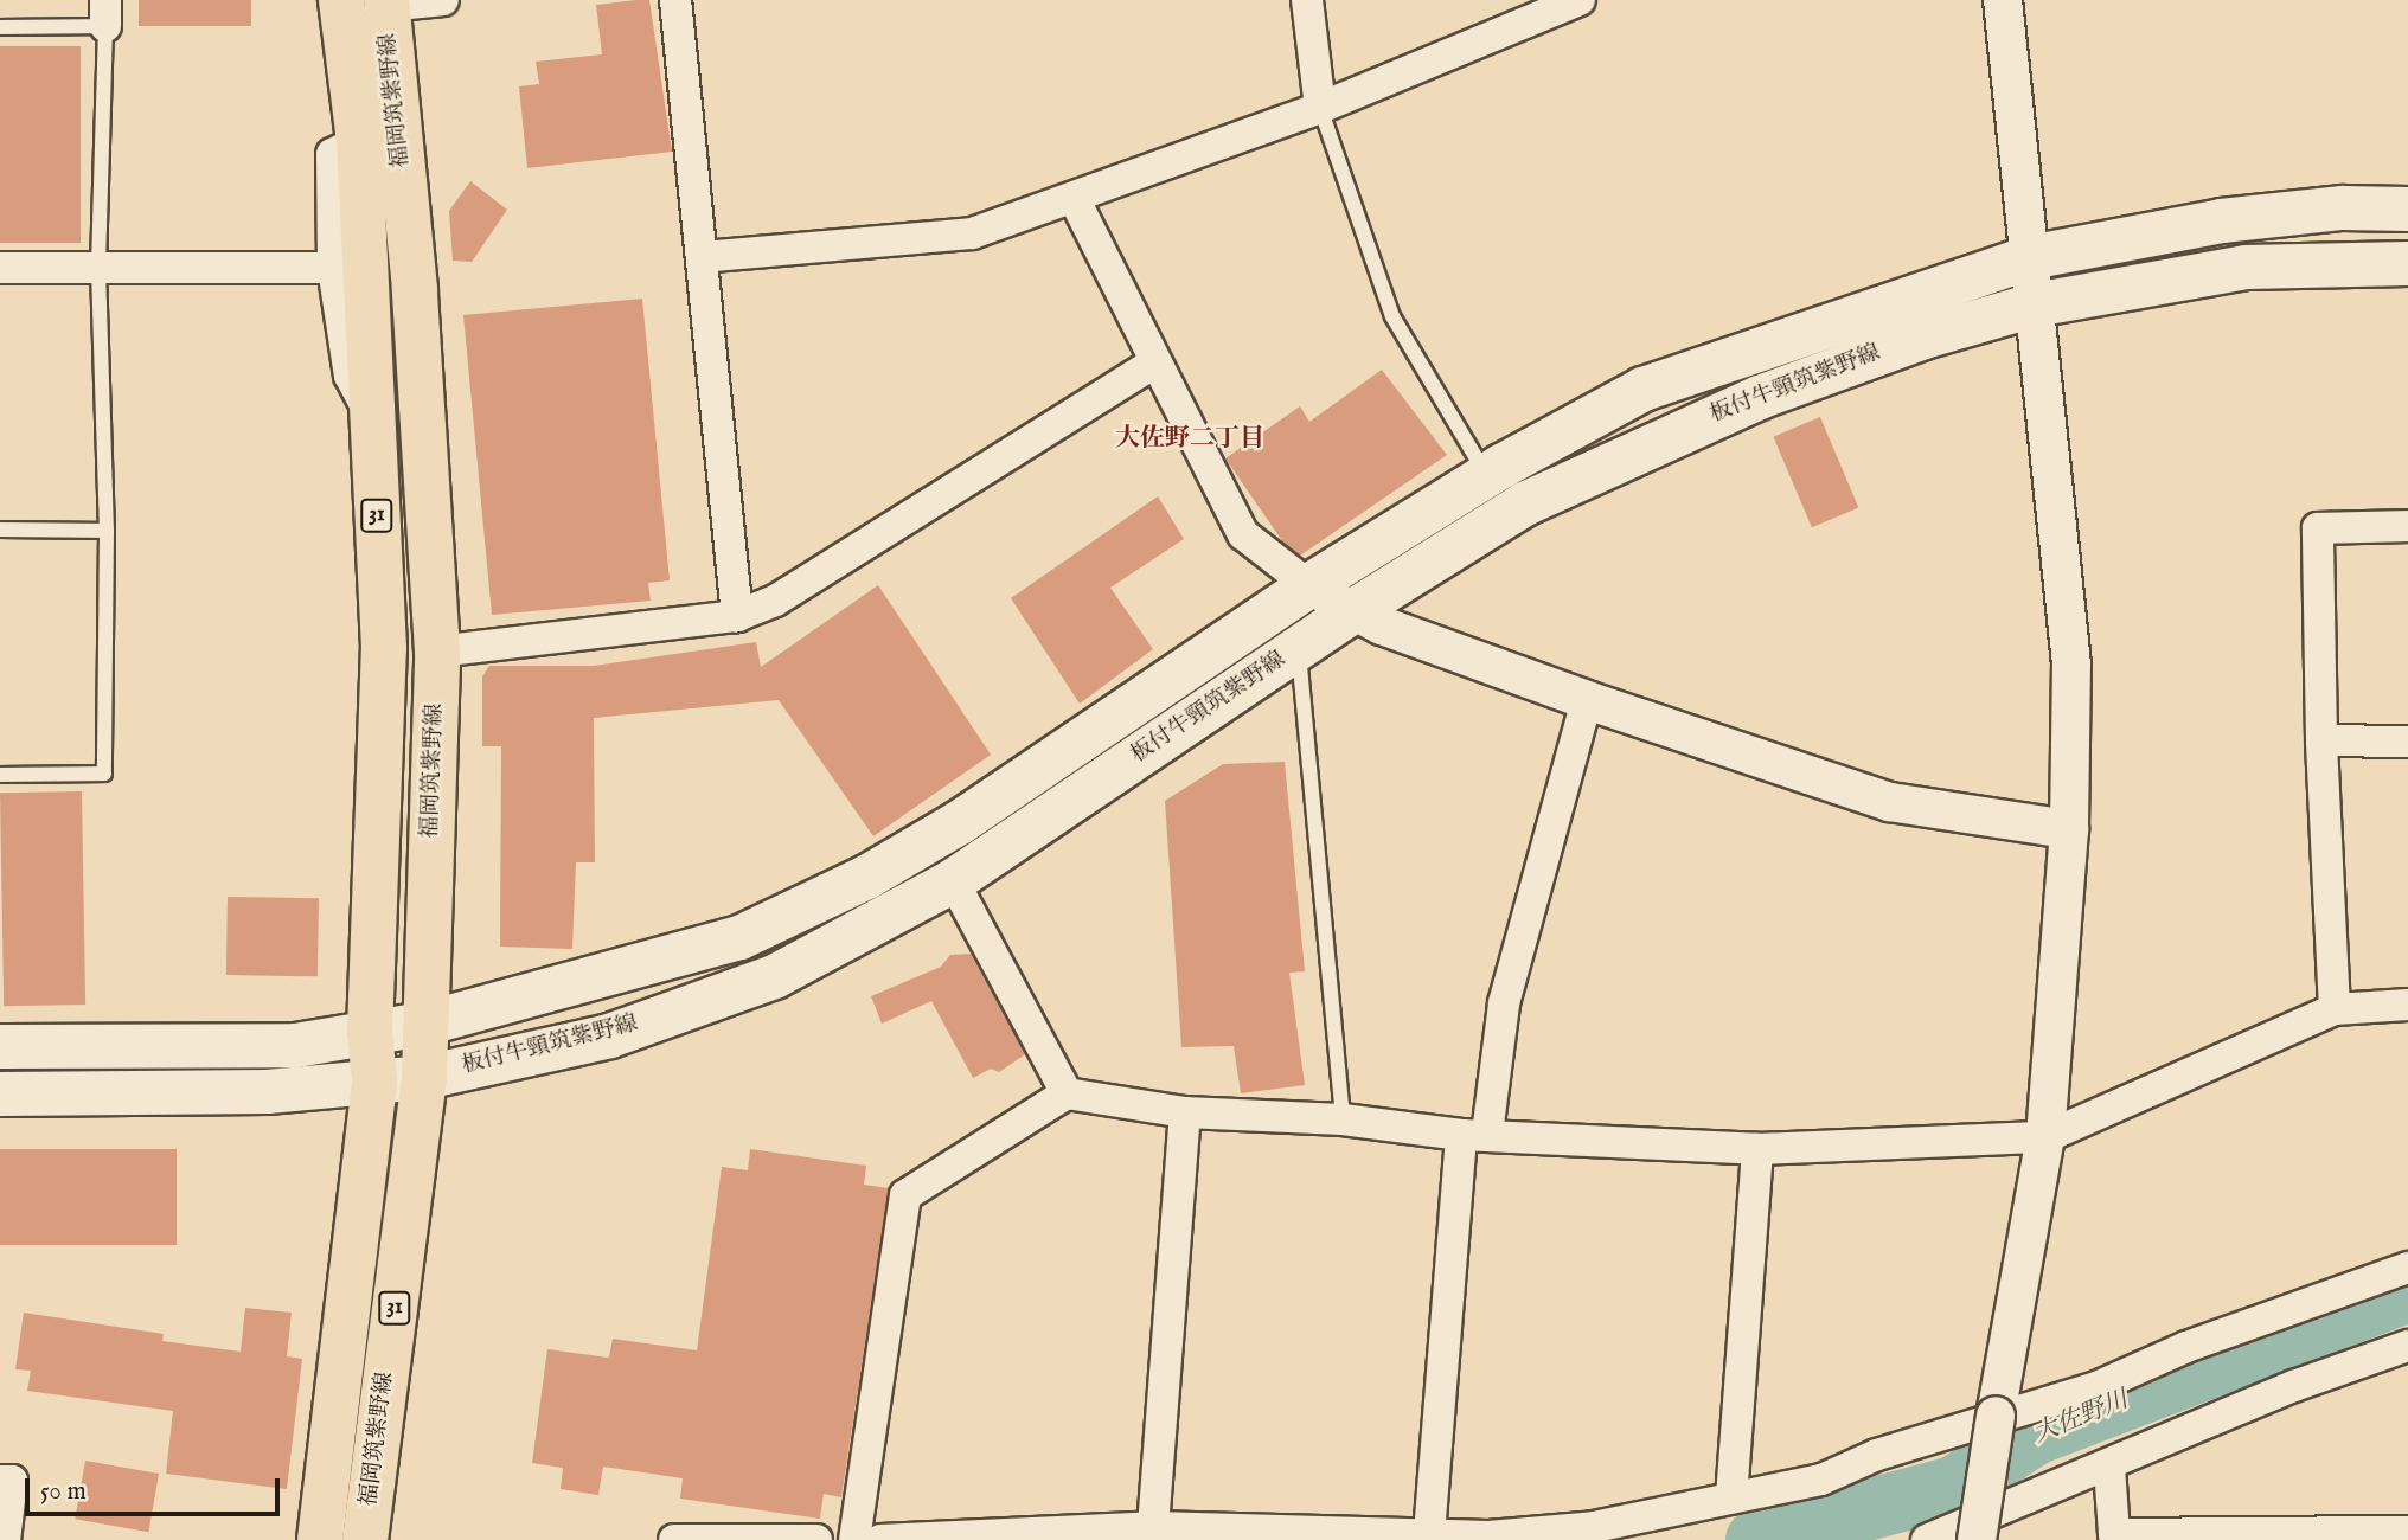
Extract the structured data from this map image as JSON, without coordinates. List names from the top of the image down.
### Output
{
  "streets": {
    "main road": ["福岡筑紫野線", "板付牛頸筑紫野線", "31"]
  },
  "crossings": [
    ["福岡筑紫野線", "板付牛頸筑紫野線"]
  ],
  "districts": ["大佐野二丁目"],
  "water": ["大佐野川"],
  "scale_bar": "50 m"
}
